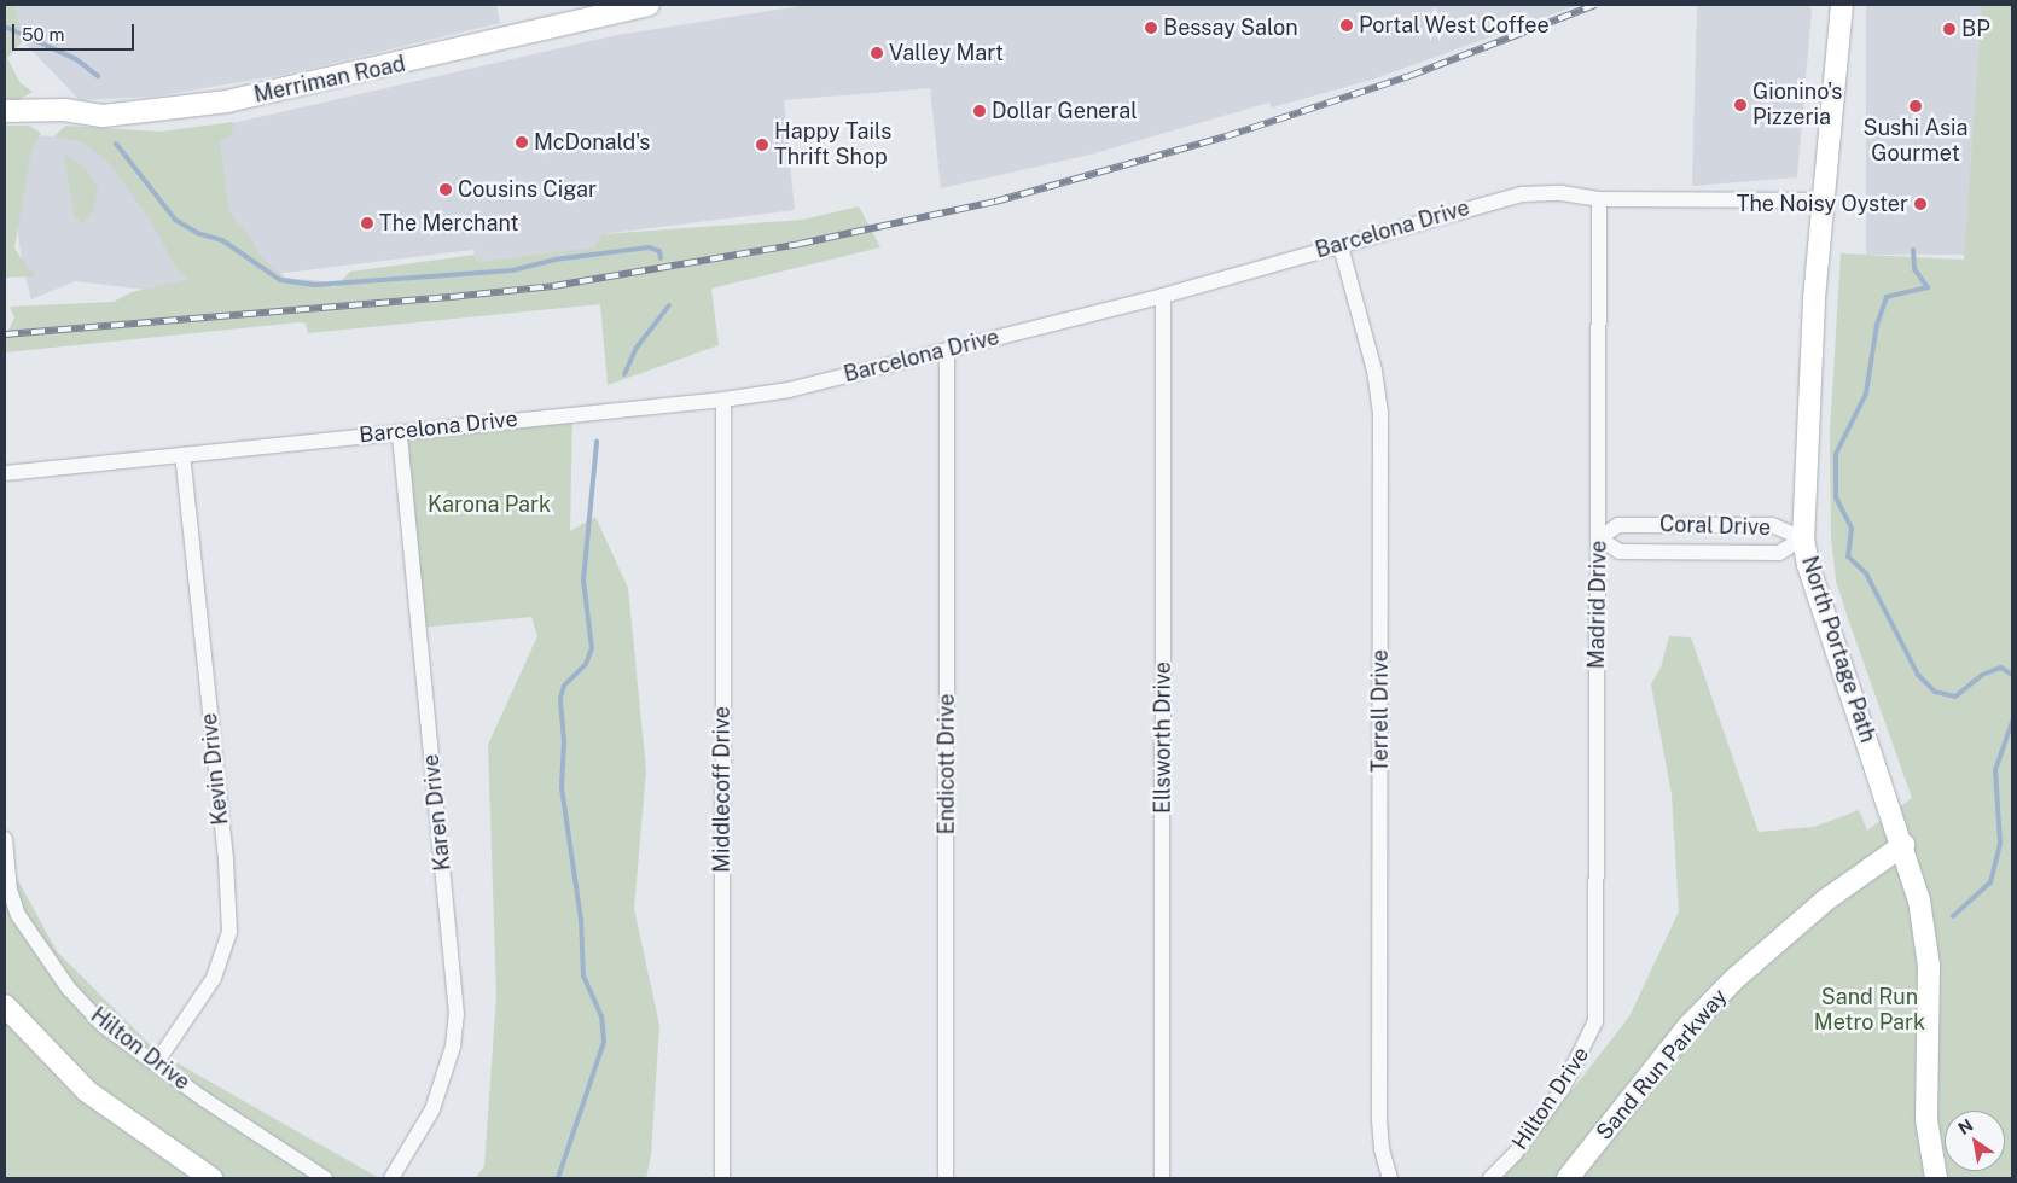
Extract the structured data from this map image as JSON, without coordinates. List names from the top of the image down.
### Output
{
  "streets": {
    "main road": ["Merriman Road", "North Portage Path", "Sand Run Parkway"],
    "street": [
      "Barcelona Drive",
      "Coral Drive",
      "Madrid Drive",
      "Terrell Drive",
      "Ellsworth Drive",
      "Endicott Drive",
      "Kevin Drive",
      "Middlecoff Drive",
      "Karen Drive",
      "Hilton Drive"
    ]
  },
  "crossings": [
    ["Barcelona Drive", "Madrid Drive"],
    ["Barcelona Drive", "North Portage Path"],
    ["Barcelona Drive", "Terrell Drive"],
    ["Barcelona Drive", "Ellsworth Drive"],
    ["Barcelona Drive", "Endicott Drive"],
    ["Barcelona Drive", "Kevin Drive"],
    ["Barcelona Drive", "Middlecoff Drive"],
    ["Barcelona Drive", "Karen Drive"],
    ["Coral Drive", "Madrid Drive"],
    ["Coral Drive", "North Portage Path"],
    ["Madrid Drive", "Hilton Drive"],
    ["North Portage Path", "Sand Run Parkway"],
    ["Kevin Drive", "Hilton Drive"]
  ],
  "parks": ["Karona Park", "Sand Run Metro Park"],
  "places": [
    "Portal West Coffee",
    "Bessay Salon",
    "BP",
    "Valley Mart",
    "Gionino's Pizzeria",
    "Sushi Asia Gourmet",
    "Dollar General",
    "McDonald's",
    "Happy Tails Thrift Shop",
    "Cousins Cigar",
    "The Noisy Oyster",
    "The Merchant"
  ],
  "scale_bar": "50 m",
  "north": "top left"
}
